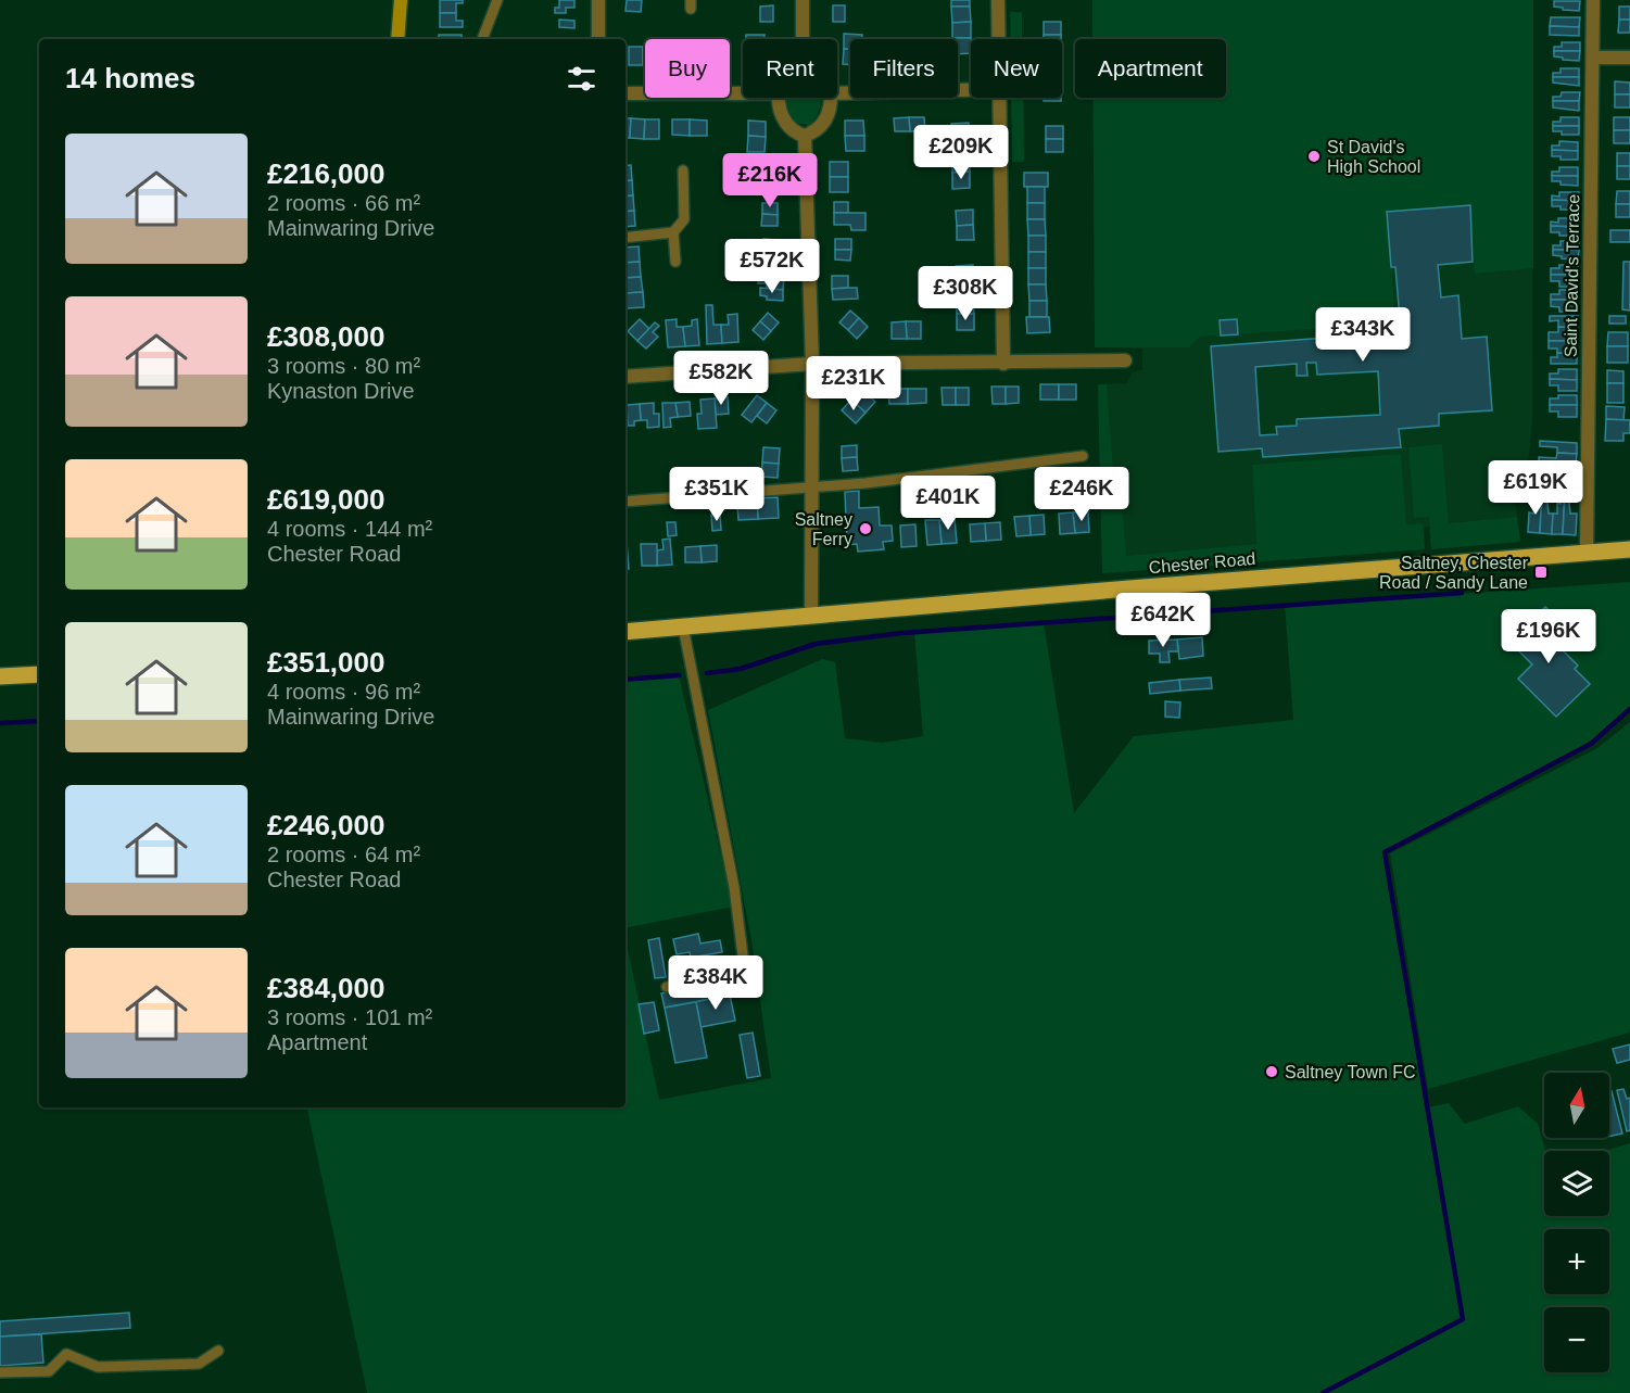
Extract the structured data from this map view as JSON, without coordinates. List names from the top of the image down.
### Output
{
  "streets": {
    "main road": ["Chester Road"],
    "street": ["Saint David's Terrace"]
  },
  "crossings": [
    ["Saint David's Terrace", "Chester Road"]
  ],
  "places": {
    "other": ["St David's High School", "Saltney Ferry", "Saltney Town FC"],
    "transit": ["Saltney, Chester Road / Sandy Lane"]
  },
  "north": "top",
  "page": {
    "chip": [
      "Buy",
      "Rent",
      "Filters",
      "New",
      "Apartment"
    ],
    "heading": "14 homes",
    "list": [
      {
        "name": "£216,000",
        "note": "2 rooms · 66 m² · Mainwaring Drive"
      },
      {
        "name": "£308,000",
        "note": "3 rooms · 80 m² · Kynaston Drive"
      },
      {
        "name": "£619,000",
        "note": "4 rooms · 144 m² · Chester Road"
      },
      {
        "name": "£351,000",
        "note": "4 rooms · 96 m² · Mainwaring Drive"
      },
      {
        "name": "£246,000",
        "note": "2 rooms · 64 m² · Chester Road"
      },
      {
        "name": "£384,000",
        "note": "3 rooms · 101 m² · Apartment"
      }
    ],
    "price": [
      "£209K",
      "£216K",
      "£572K",
      "£308K",
      "£343K",
      "£582K",
      "£231K",
      "£619K",
      "£351K",
      "£246K",
      "£401K",
      "£642K",
      "£196K",
      "£384K"
    ],
    "map_buttons": ["+", "−"]
  }
}
